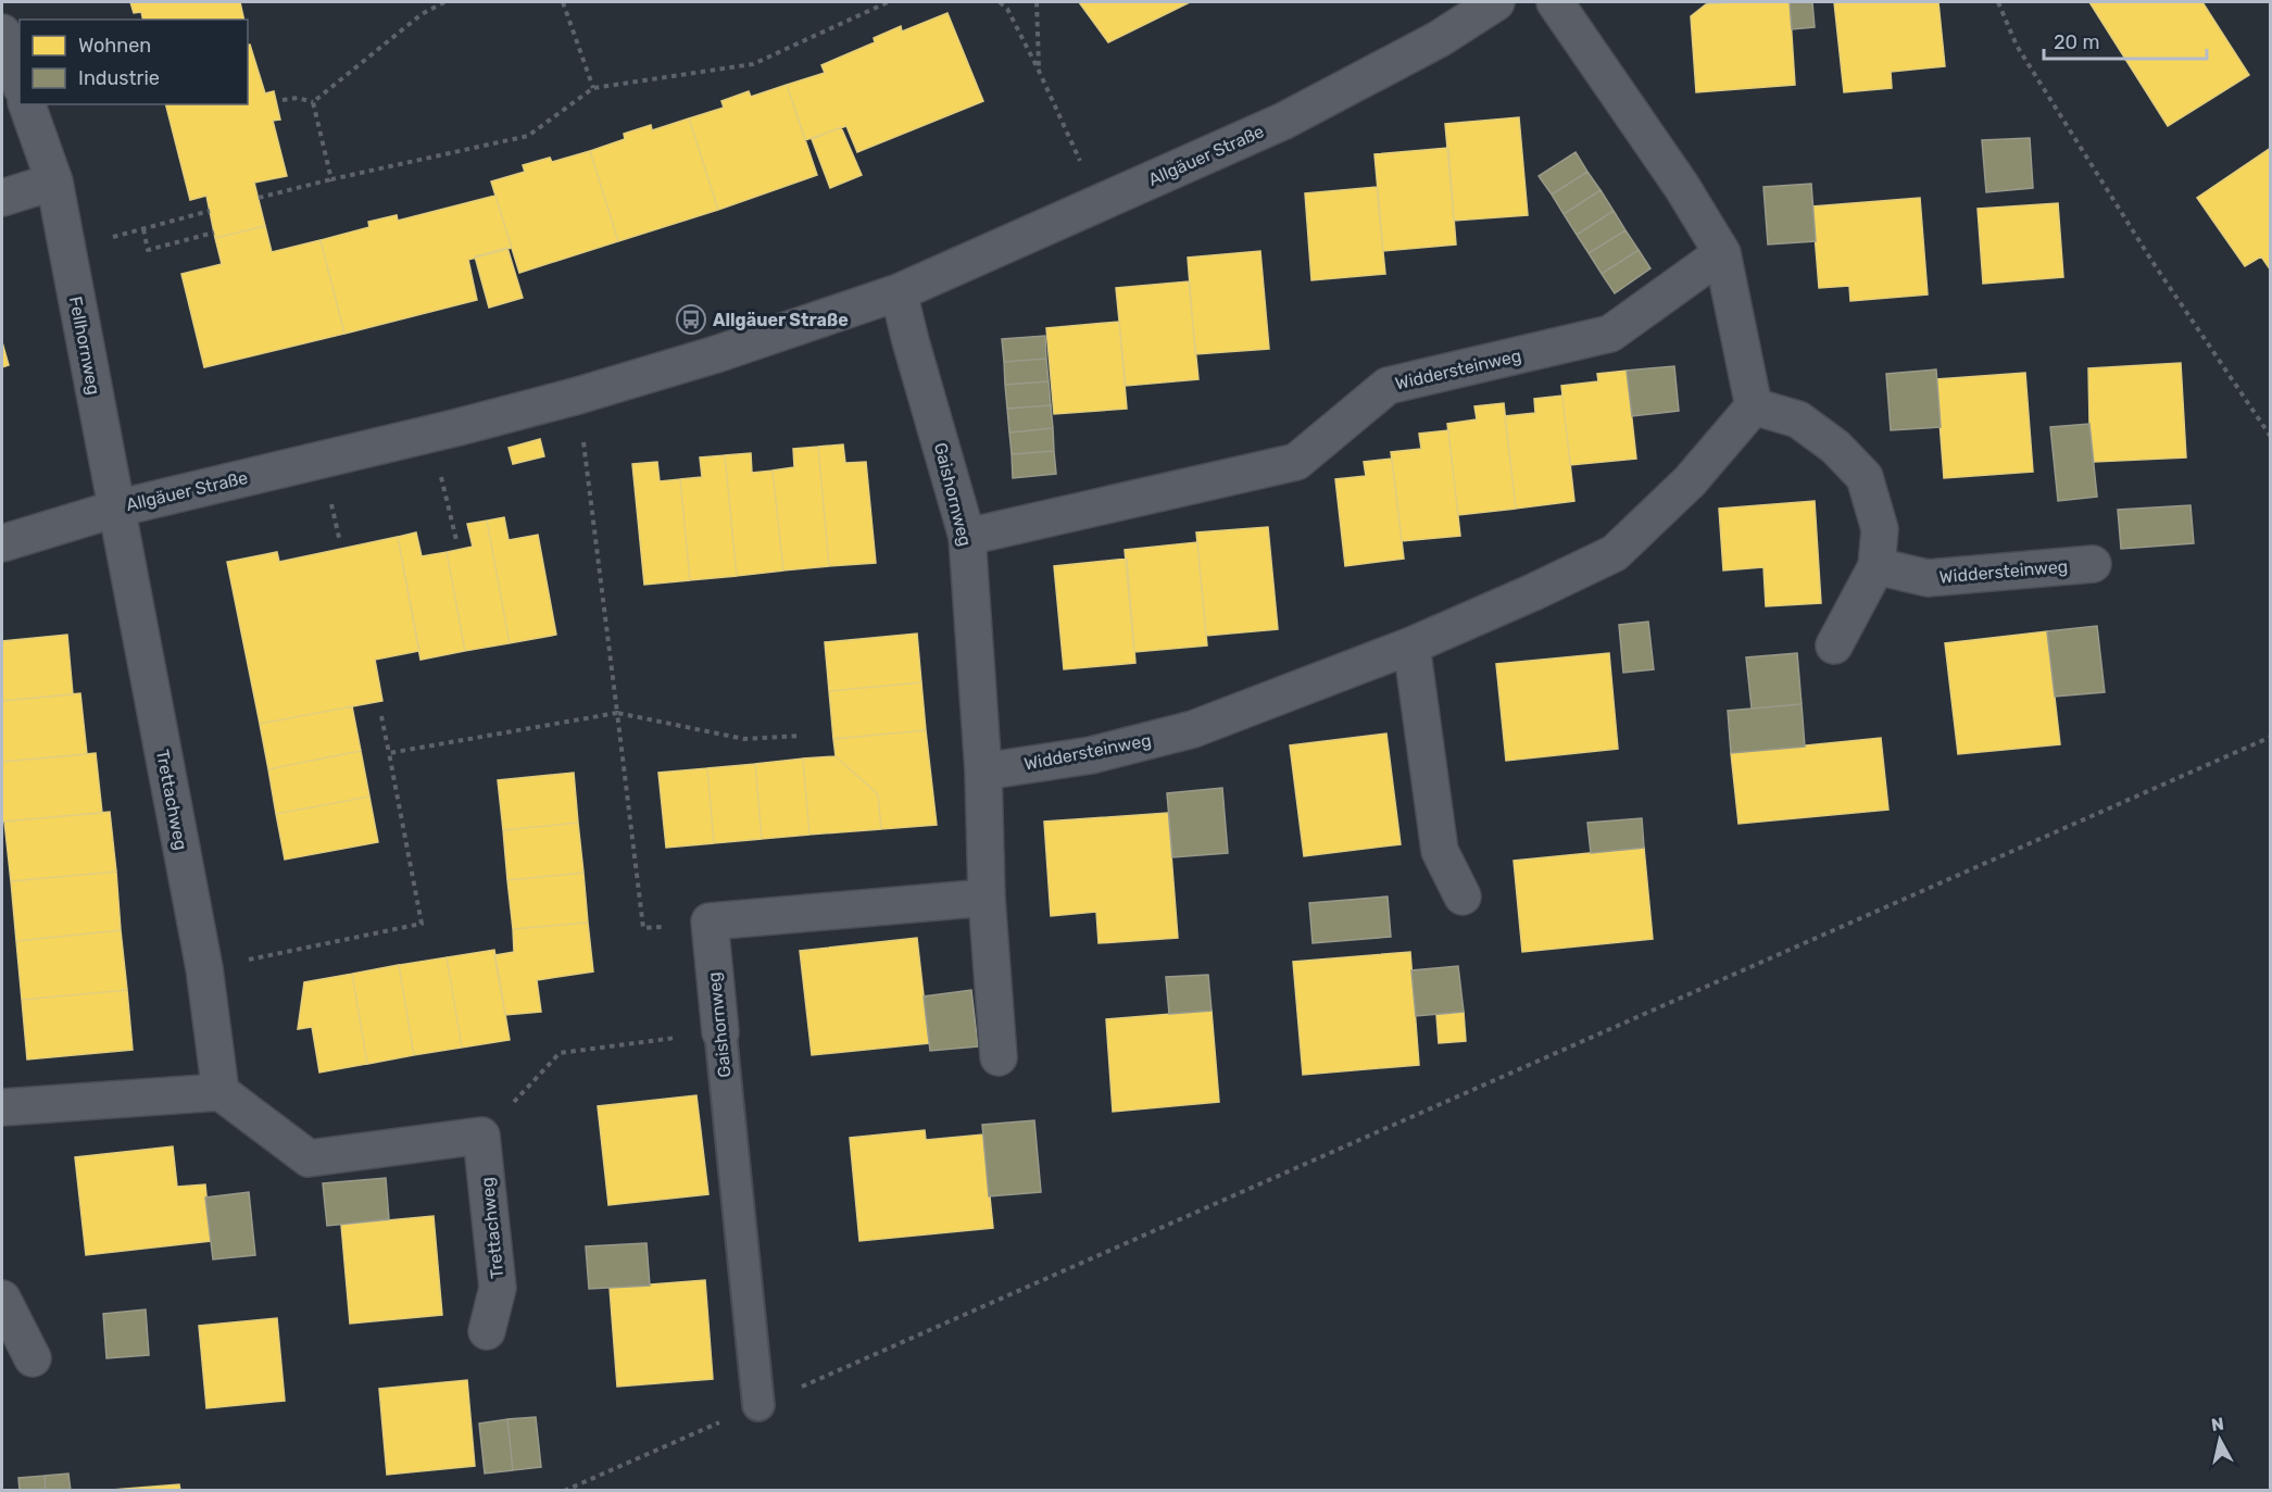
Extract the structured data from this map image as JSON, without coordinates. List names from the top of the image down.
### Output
{
  "streets": {
    "street": [
      "Allgäuer Straße",
      "Fellhornweg",
      "Widdersteinweg",
      "Gaishornweg",
      "Trettachweg"
    ]
  },
  "crossings": [
    ["Allgäuer Straße", "Fellhornweg"],
    ["Allgäuer Straße", "Gaishornweg"],
    ["Allgäuer Straße", "Trettachweg"],
    ["Fellhornweg", "Trettachweg"],
    ["Widdersteinweg", "Gaishornweg"]
  ],
  "places": {
    "bus stop": ["Allgäuer Straße"]
  },
  "legend": ["Wohnen", "Industrie"],
  "scale_bar": "20 m",
  "north": "top"
}
